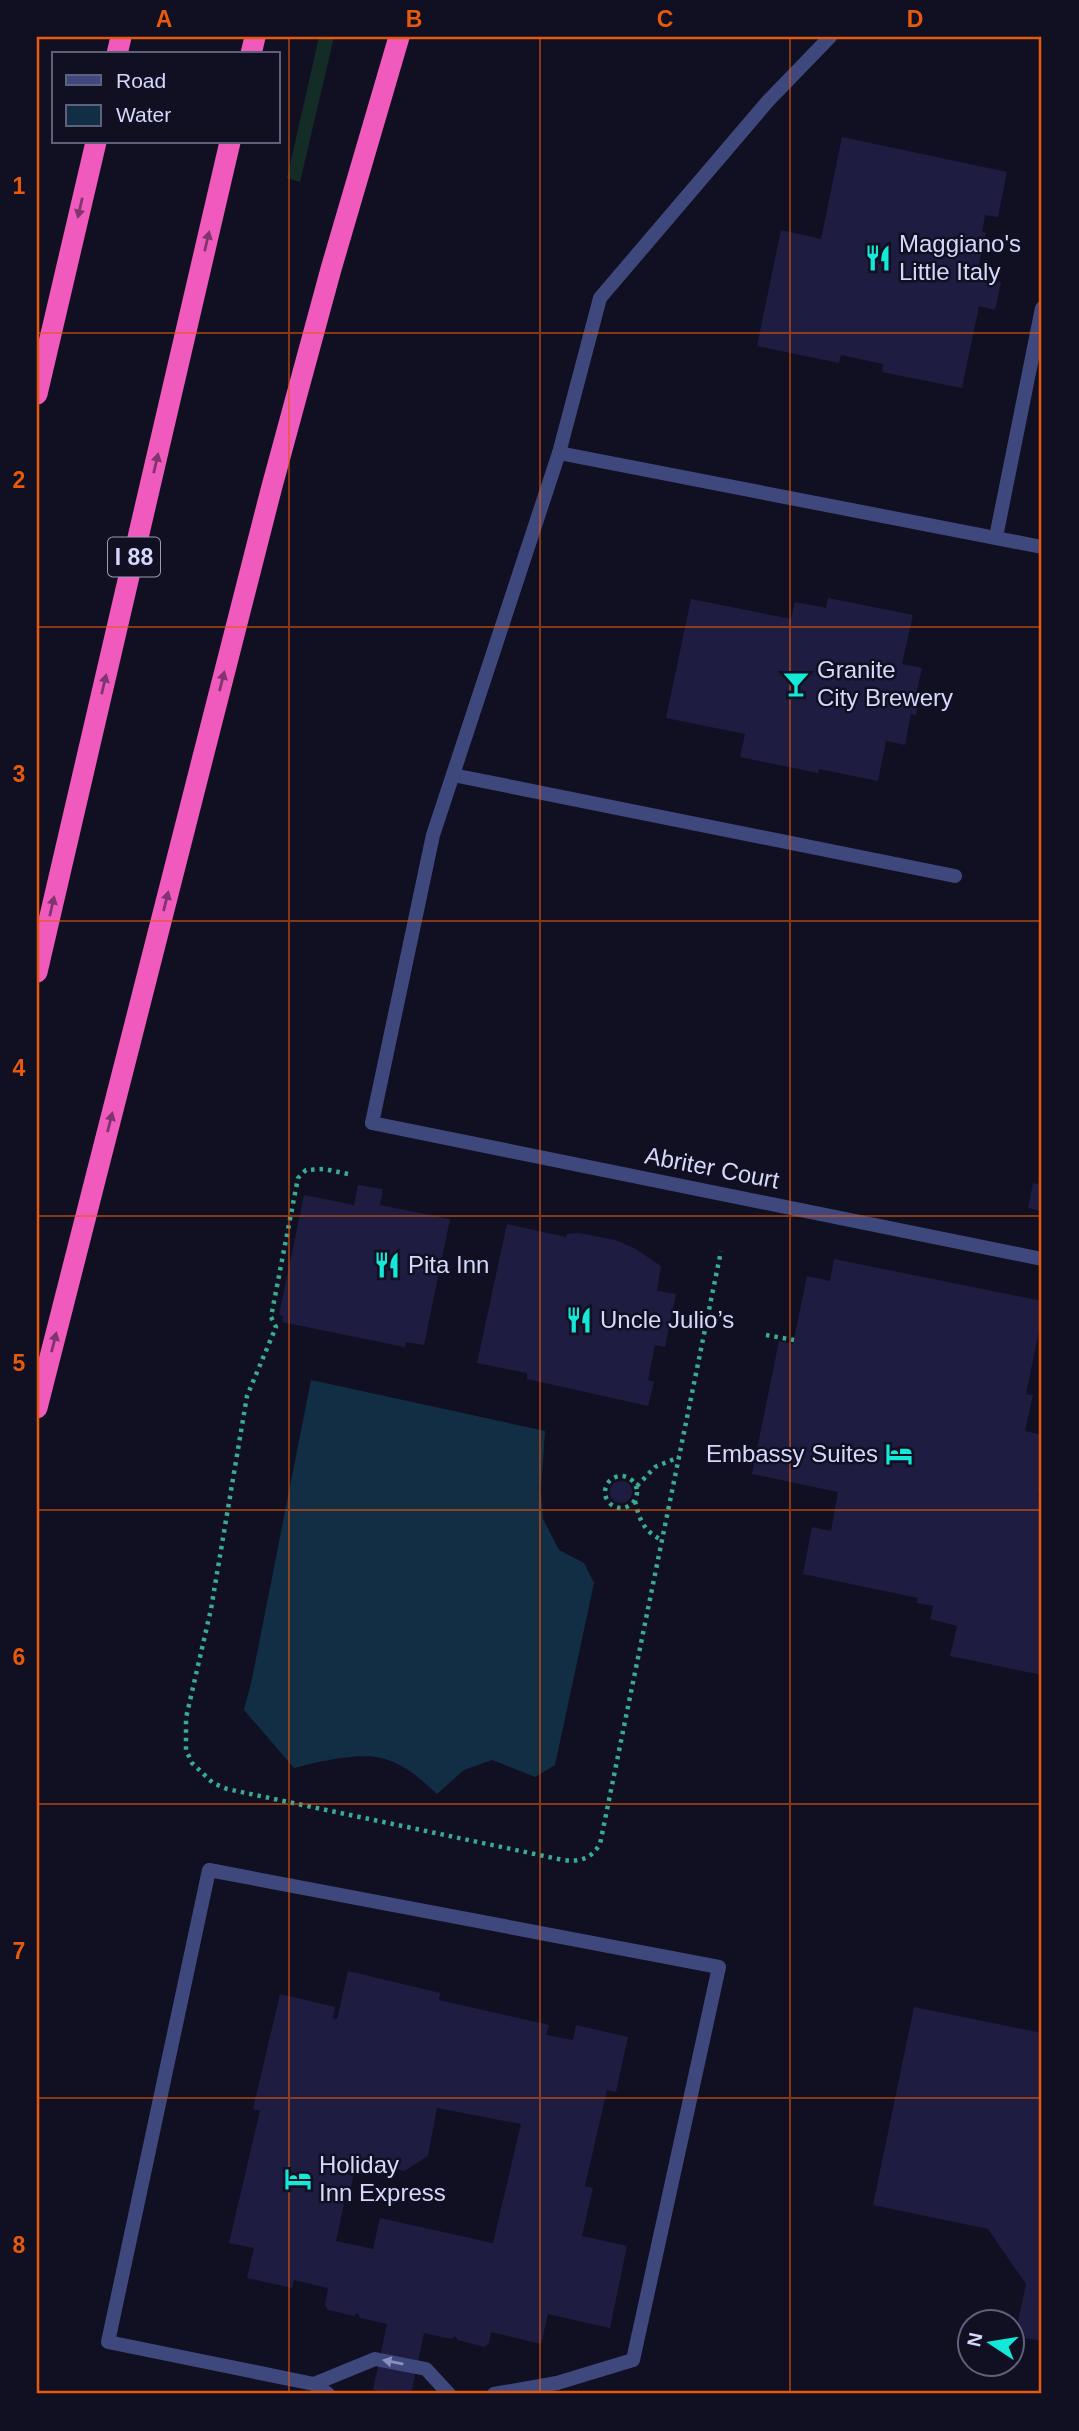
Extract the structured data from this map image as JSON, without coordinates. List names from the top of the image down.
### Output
{
  "streets": {
    "highway": ["I 88"],
    "street": ["Abriter Court"]
  },
  "places": {
    "restaurant": ["Maggiano's Little Italy", "Pita Inn", "Uncle Julio’s"],
    "bar": ["Granite City Brewery"],
    "hotel": ["Embassy Suites", "Holiday Inn Express"]
  },
  "legend": ["Road", "Water"],
  "north": "left",
  "grid": {
    "columns": [
      "A",
      "B",
      "C",
      "D"
    ],
    "rows": [
      "1",
      "2",
      "3",
      "4",
      "5",
      "6",
      "7",
      "8"
    ]
  }
}
